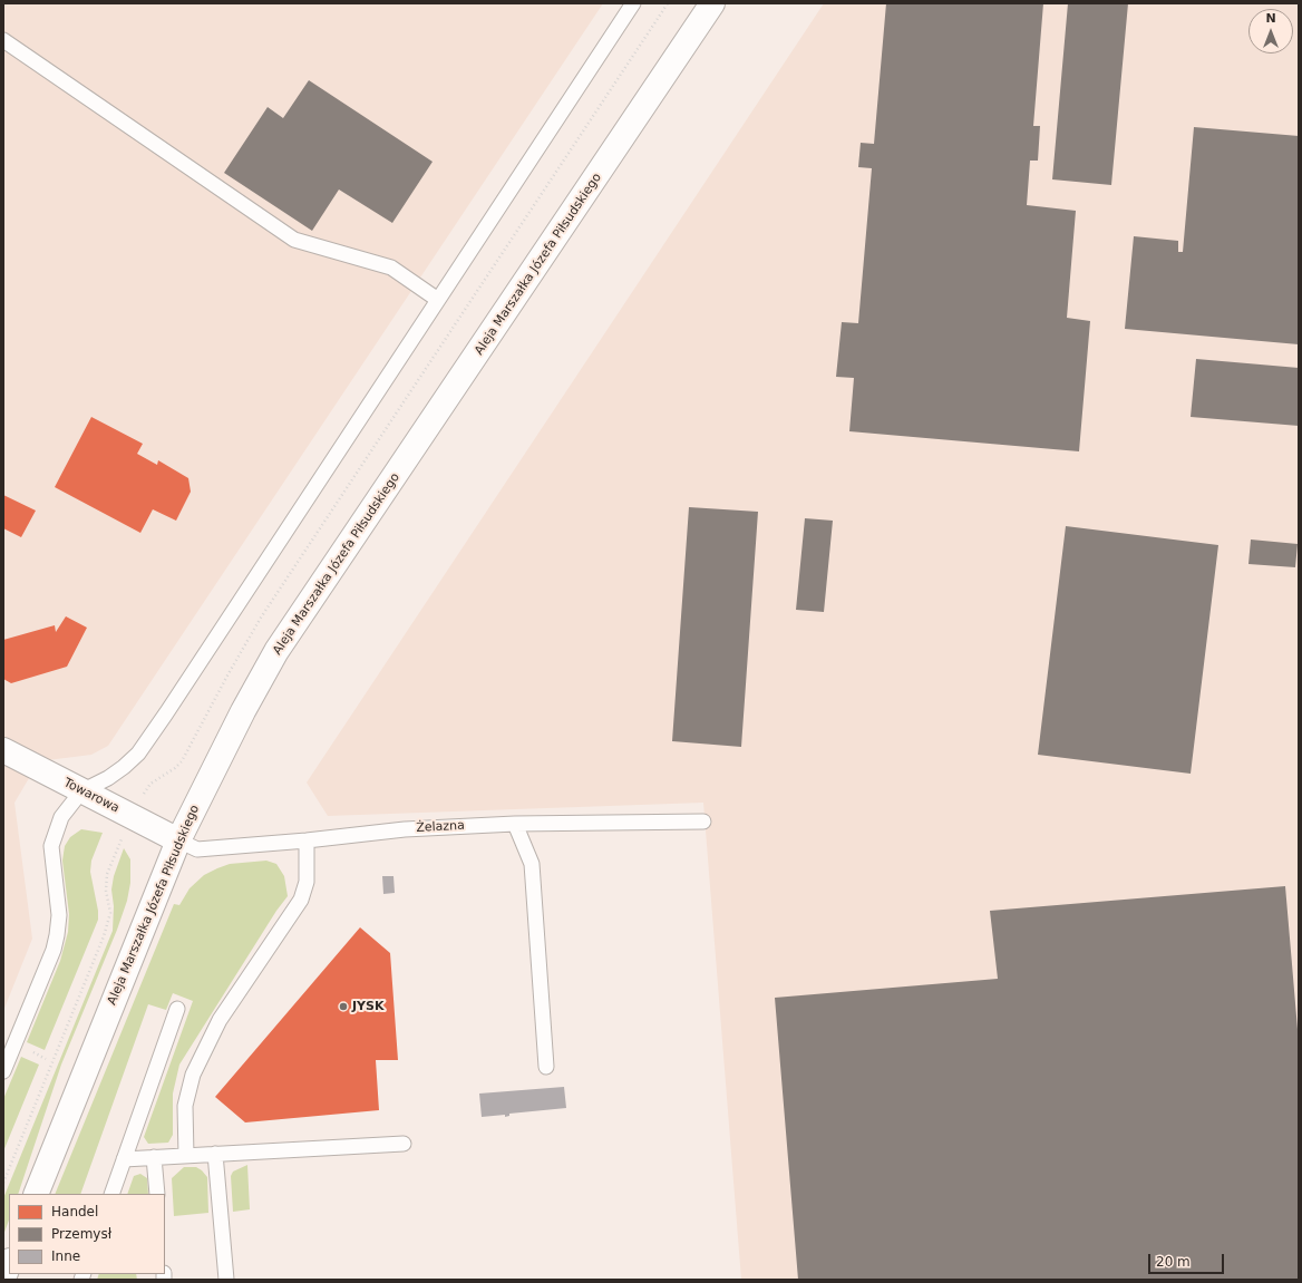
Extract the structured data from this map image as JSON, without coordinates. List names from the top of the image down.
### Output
{
  "streets": {
    "main road": ["Aleja Marszałka Józefa Piłsudskiego", "Towarowa"],
    "lane": ["Żelazna"]
  },
  "crossings": [
    ["Aleja Marszałka Józefa Piłsudskiego", "Towarowa"],
    ["Aleja Marszałka Józefa Piłsudskiego", "Żelazna"],
    ["Towarowa", "Żelazna"]
  ],
  "places": ["JYSK"],
  "legend": ["Handel", "Przemysł", "Inne"],
  "scale_bar": "20 m",
  "north": "top"
}
